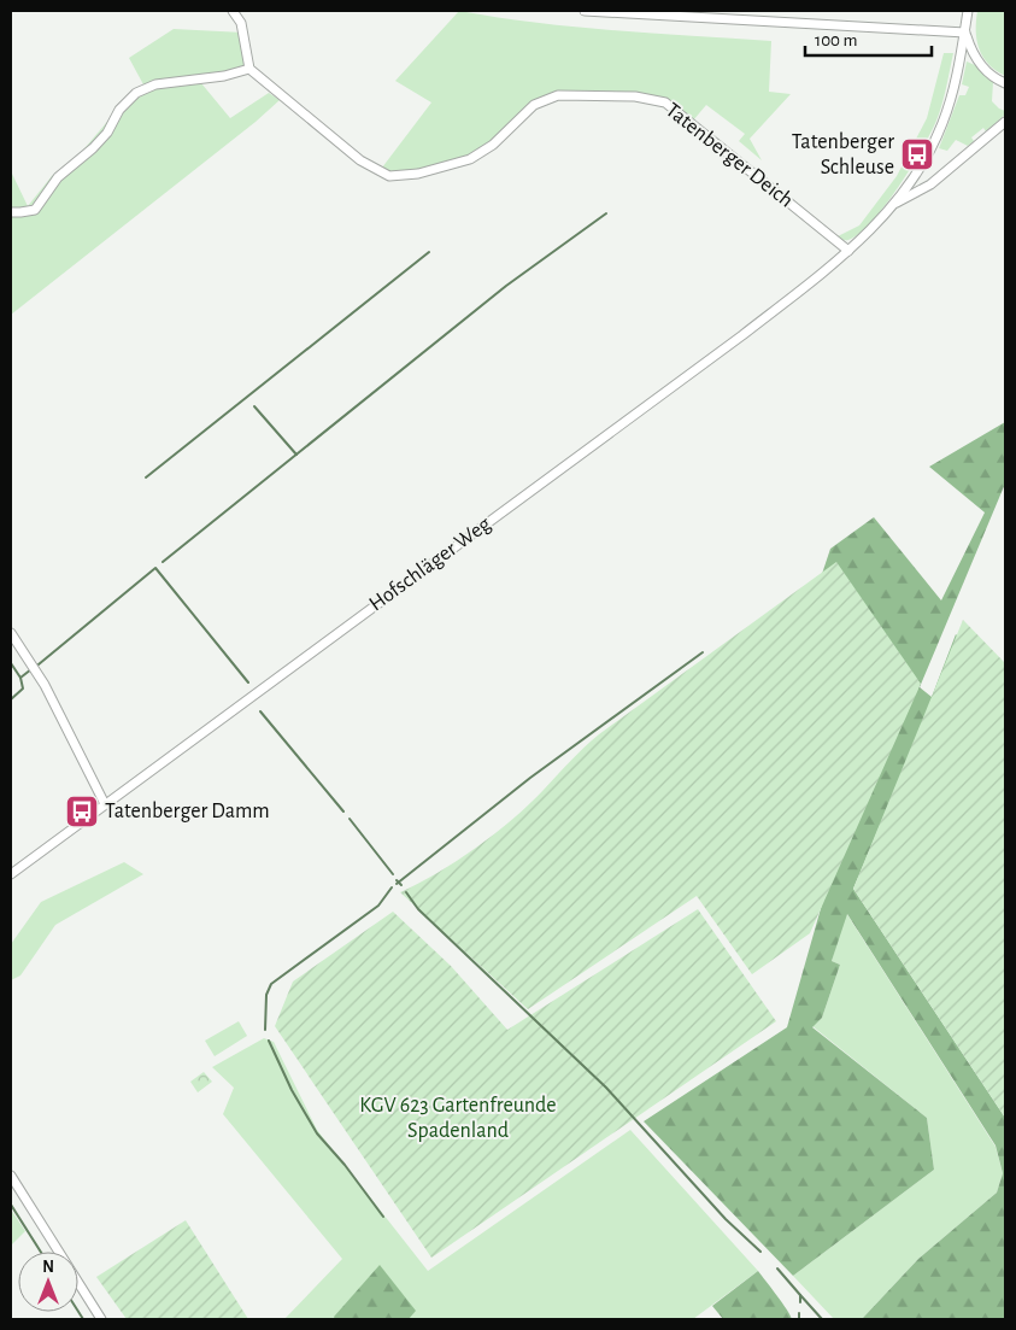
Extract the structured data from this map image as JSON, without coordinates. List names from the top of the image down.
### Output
{
  "streets": {
    "street": ["Tatenberger Deich", "Hofschläger Weg"]
  },
  "crossings": [
    ["Tatenberger Deich", "Hofschläger Weg"]
  ],
  "parks": ["KGV 623 Gartenfreunde Spadenland"],
  "places": {
    "bus stop": ["Tatenberger Schleuse", "Tatenberger Damm"]
  },
  "scale_bar": "100 m",
  "north": "top"
}
